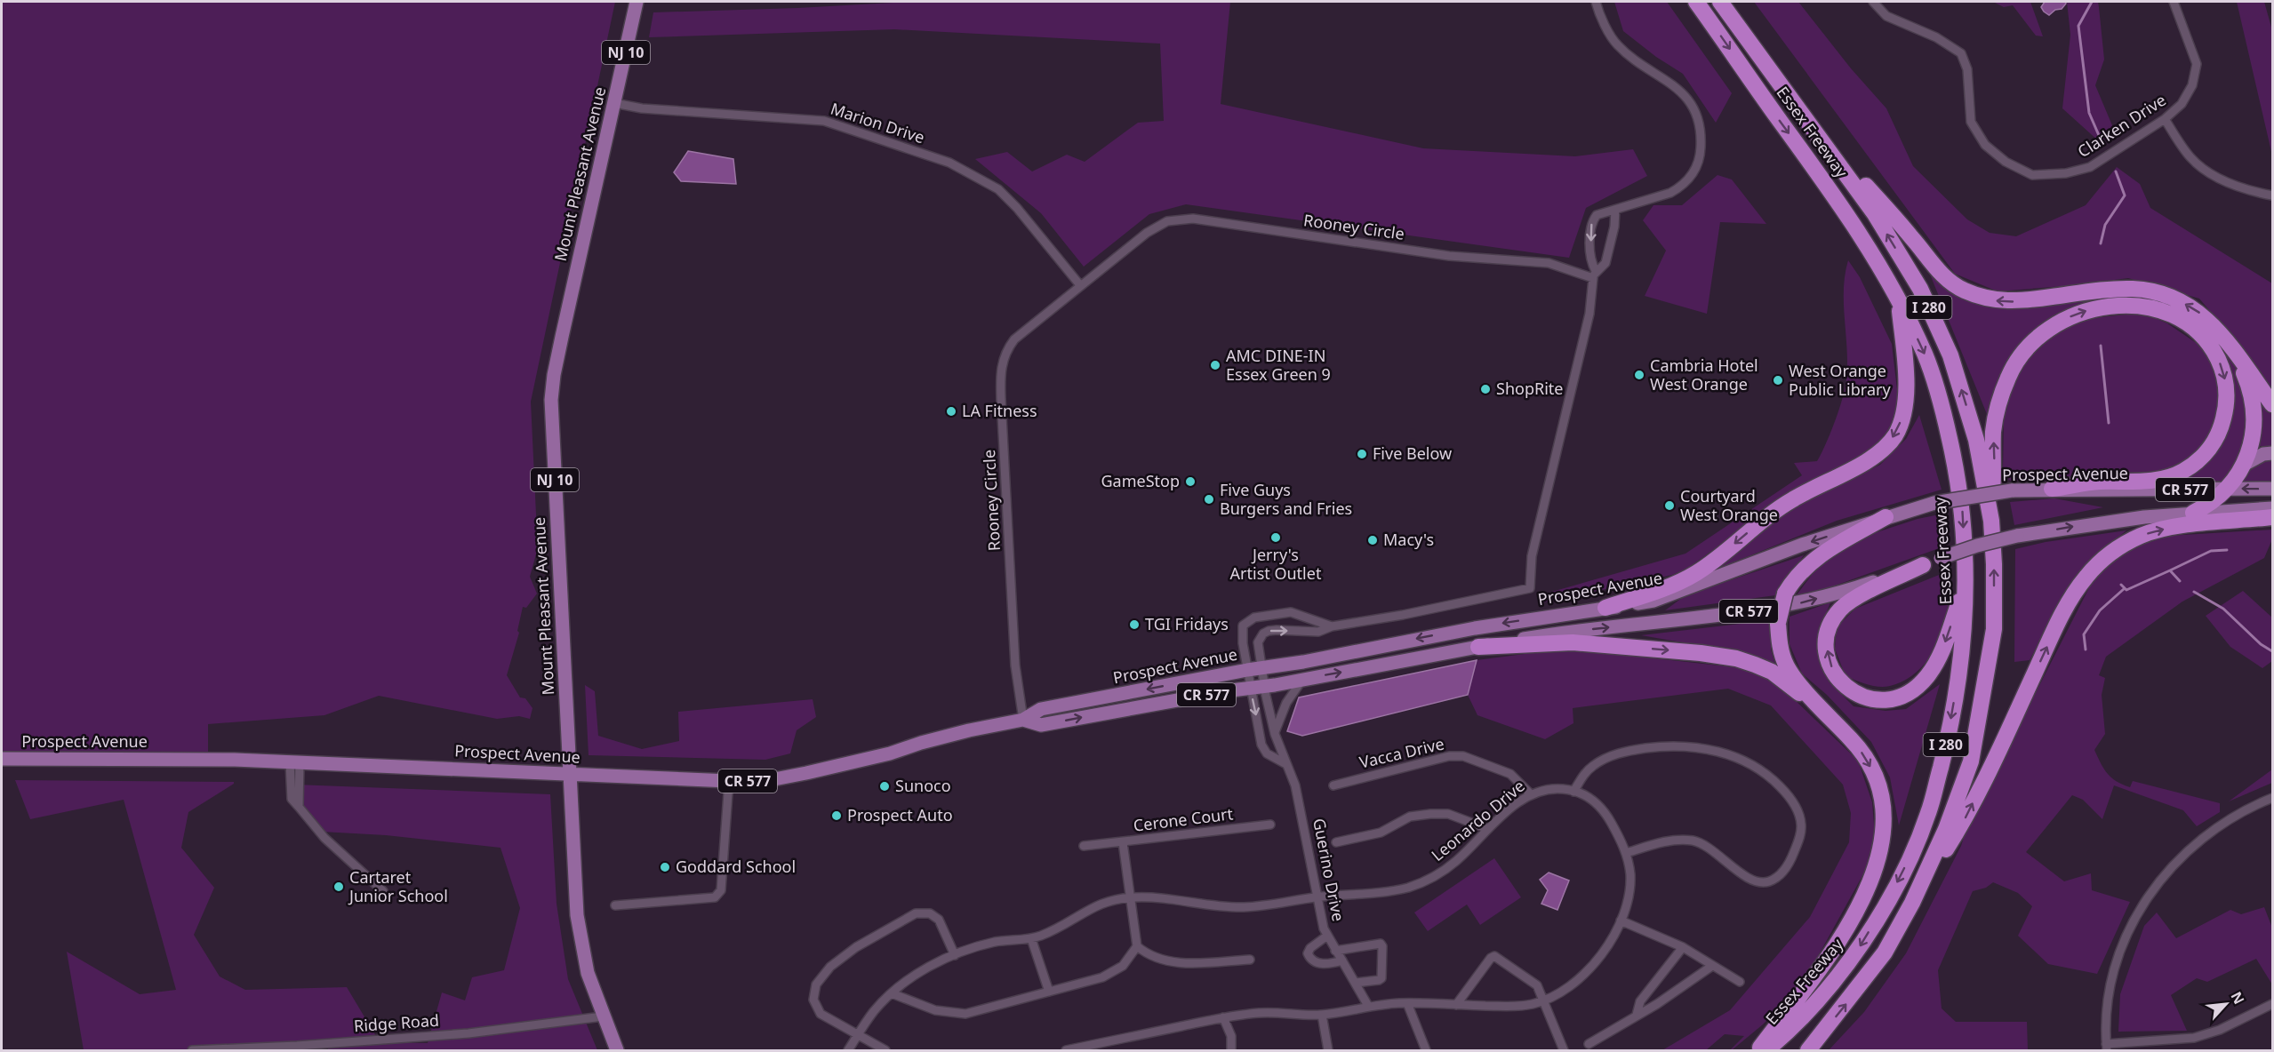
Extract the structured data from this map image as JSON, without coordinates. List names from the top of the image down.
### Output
{
  "streets": {
    "highway": ["Essex Freeway", "I 280"],
    "main road": [
      "NJ 10",
      "Mount Pleasant Avenue",
      "Prospect Avenue",
      "CR 577"
    ],
    "street": [
      "Marion Drive",
      "Clarken Drive",
      "Rooney Circle",
      "Vacca Drive",
      "Cerone Court",
      "Leonardo Drive",
      "Guerino Drive",
      "Ridge Road"
    ]
  },
  "crossings": [
    ["Marion Drive", "Mount Pleasant Avenue"],
    ["Marion Drive", "Rooney Circle"],
    ["Mount Pleasant Avenue", "Prospect Avenue"],
    ["Mount Pleasant Avenue", "Ridge Road"],
    ["Rooney Circle", "Prospect Avenue"],
    ["Prospect Avenue", "Guerino Drive"],
    ["Vacca Drive", "Leonardo Drive"],
    ["Cerone Court", "Leonardo Drive"],
    ["Leonardo Drive", "Guerino Drive"]
  ],
  "places": [
    "AMC DINE-IN Essex Green 9",
    "Cambria Hotel West Orange",
    "West Orange Public Library",
    "ShopRite",
    "LA Fitness",
    "Five Below",
    "GameStop",
    "Five Guys Burgers and Fries",
    "Courtyard West Orange",
    "Jerry's Artist Outlet",
    "Macy's",
    "TGI Fridays",
    "Sunoco",
    "Prospect Auto",
    "Goddard School",
    "Cartaret Junior School"
  ],
  "north": "top right"
}
